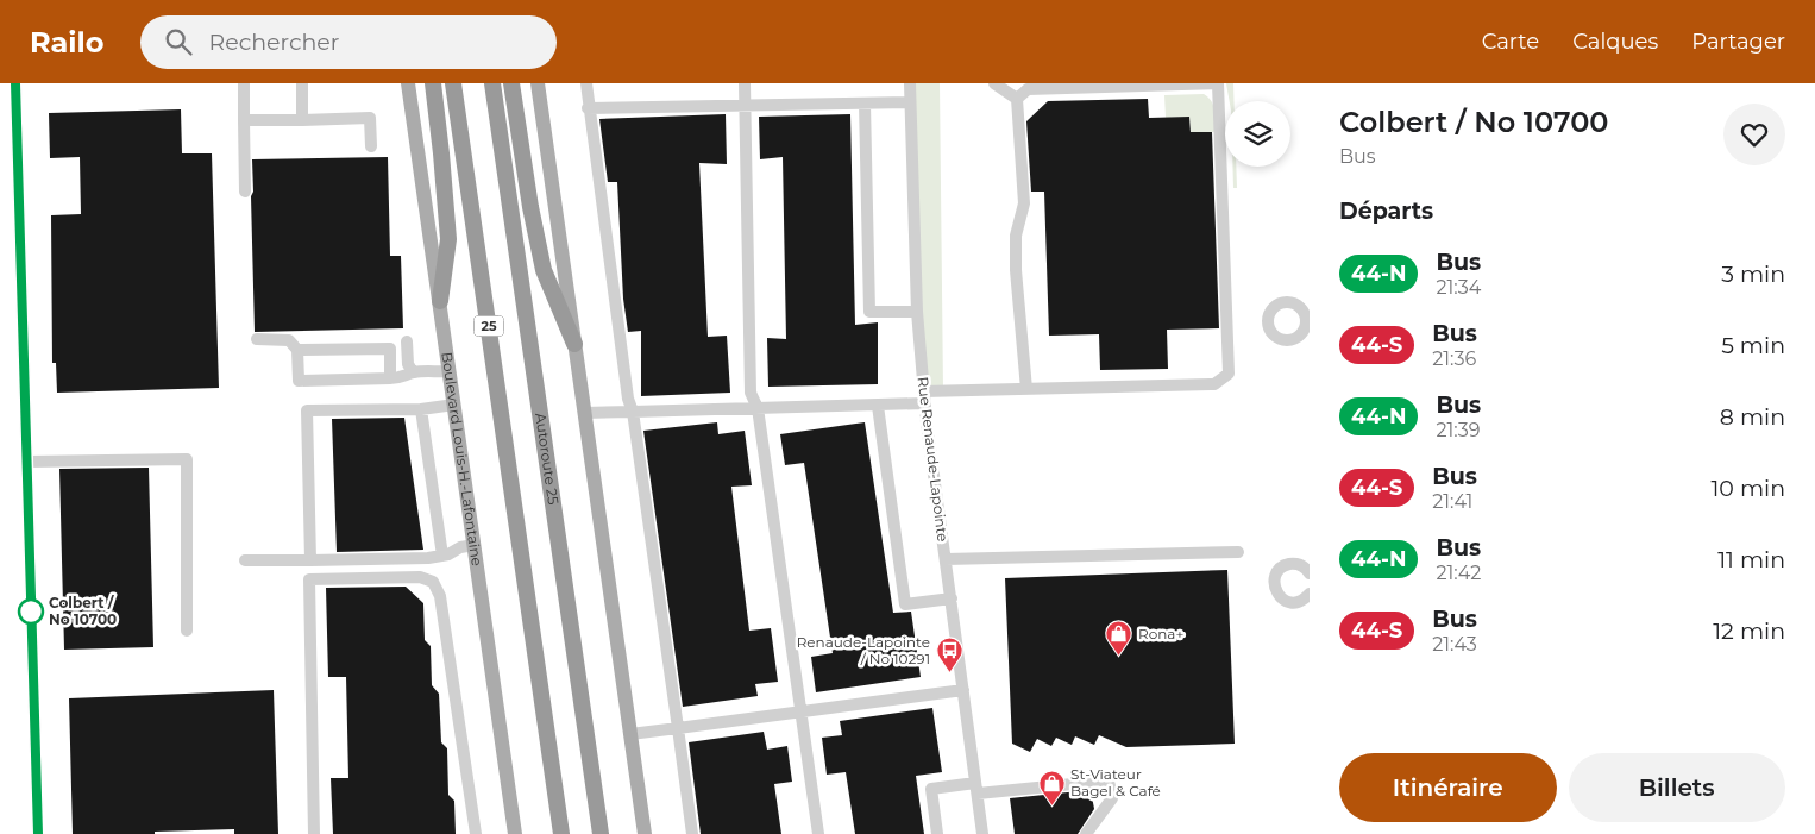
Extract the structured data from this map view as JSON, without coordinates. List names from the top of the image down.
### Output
{
  "streets": {
    "highway": ["25", "Autoroute 25"],
    "main road": ["Boulevard Louis-H.-Lafontaine"],
    "street": ["Rue Renaude-Lapointe"]
  },
  "places": {
    "other": ["Colbert / No 10700"],
    "shop": ["Rona+", "St-Viateur Bagel & Café"],
    "bus stop": ["Renaude-Lapointe / No 10291"]
  },
  "lines": ["bus line 44-N"],
  "page": {
    "header": "Railo",
    "search": "Rechercher",
    "nav": ["Carte", "Calques", "Partager"],
    "heading": [
      ["Colbert / No 10700", "Bus"],
      "Départs"
    ],
    "list": [
      {
        "mark": "44-N",
        "name": "Bus",
        "note": "21:34",
        "value": "3 min"
      },
      {
        "mark": "44-S",
        "name": "Bus",
        "note": "21:36",
        "value": "5 min"
      },
      {
        "mark": "44-N",
        "name": "Bus",
        "note": "21:39",
        "value": "8 min"
      },
      {
        "mark": "44-S",
        "name": "Bus",
        "note": "21:41",
        "value": "10 min"
      },
      {
        "mark": "44-N",
        "name": "Bus",
        "note": "21:42",
        "value": "11 min"
      },
      {
        "mark": "44-S",
        "name": "Bus",
        "note": "21:43",
        "value": "12 min"
      }
    ],
    "buttons": ["Itinéraire", "Billets"]
  }
}
